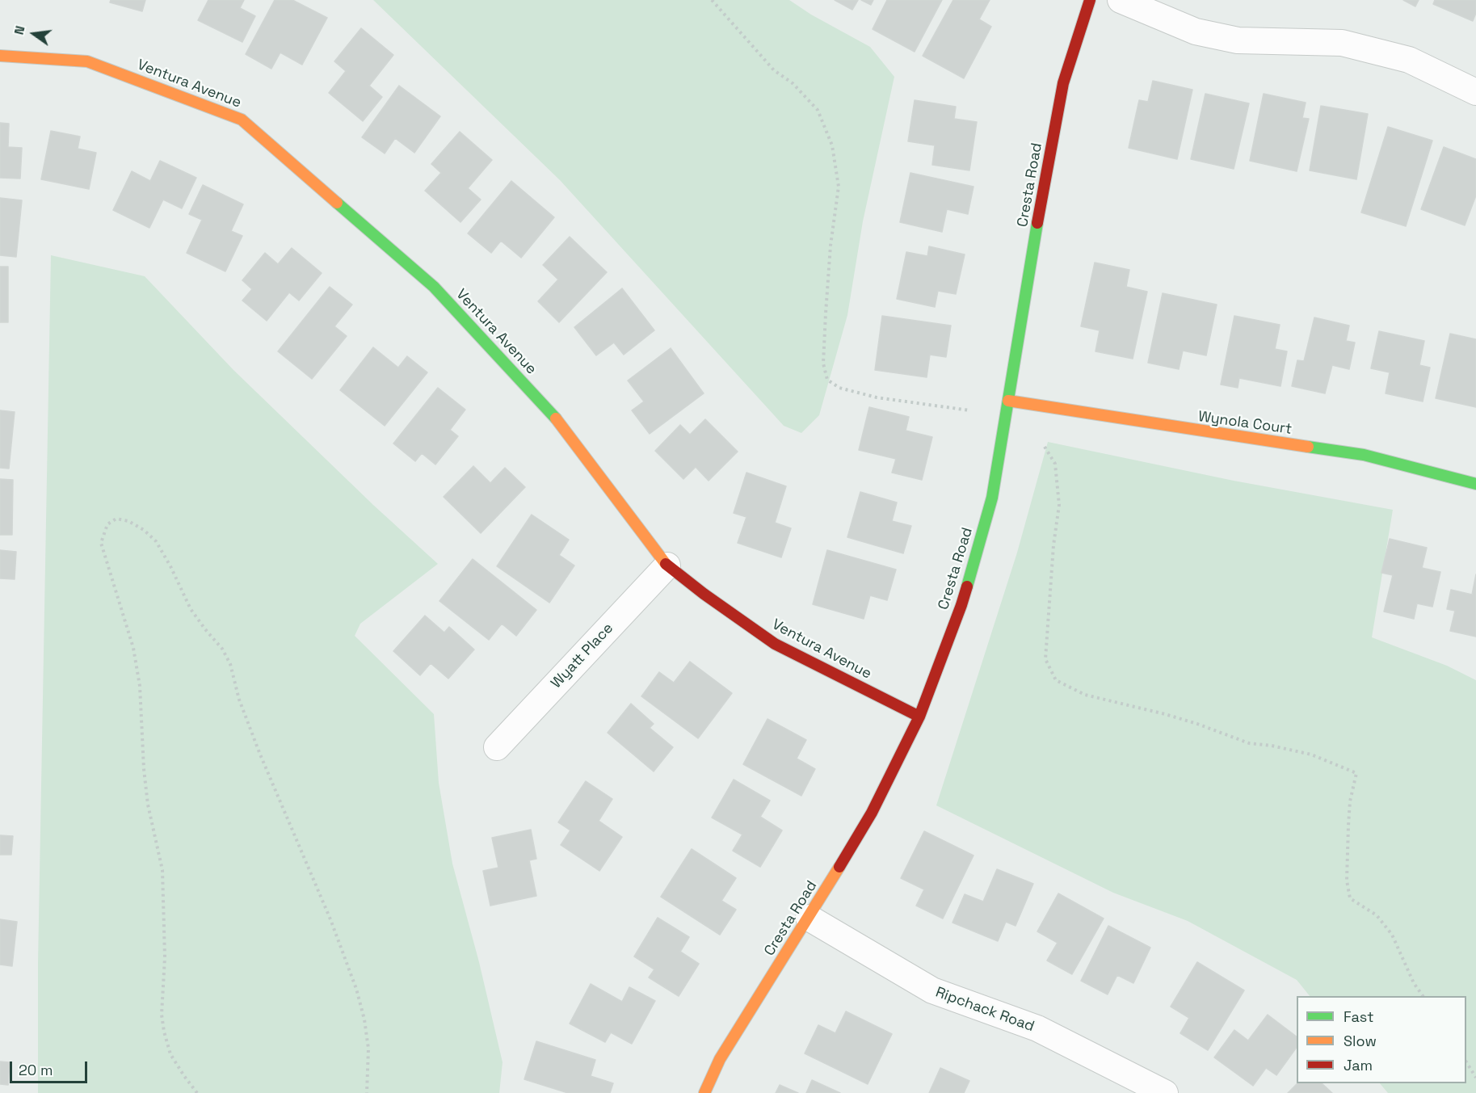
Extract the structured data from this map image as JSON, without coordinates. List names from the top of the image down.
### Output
{
  "streets": {
    "street": [
      "Ventura Avenue",
      "Cresta Road",
      "Wynola Court",
      "Wyatt Place",
      "Ripchack Road"
    ]
  },
  "crossings": [
    ["Ventura Avenue", "Cresta Road"],
    ["Ventura Avenue", "Wyatt Place"],
    ["Cresta Road", "Wynola Court"],
    ["Cresta Road", "Ripchack Road"]
  ],
  "legend": ["Fast", "Slow", "Jam"],
  "scale_bar": "20 m",
  "north": "left"
}
